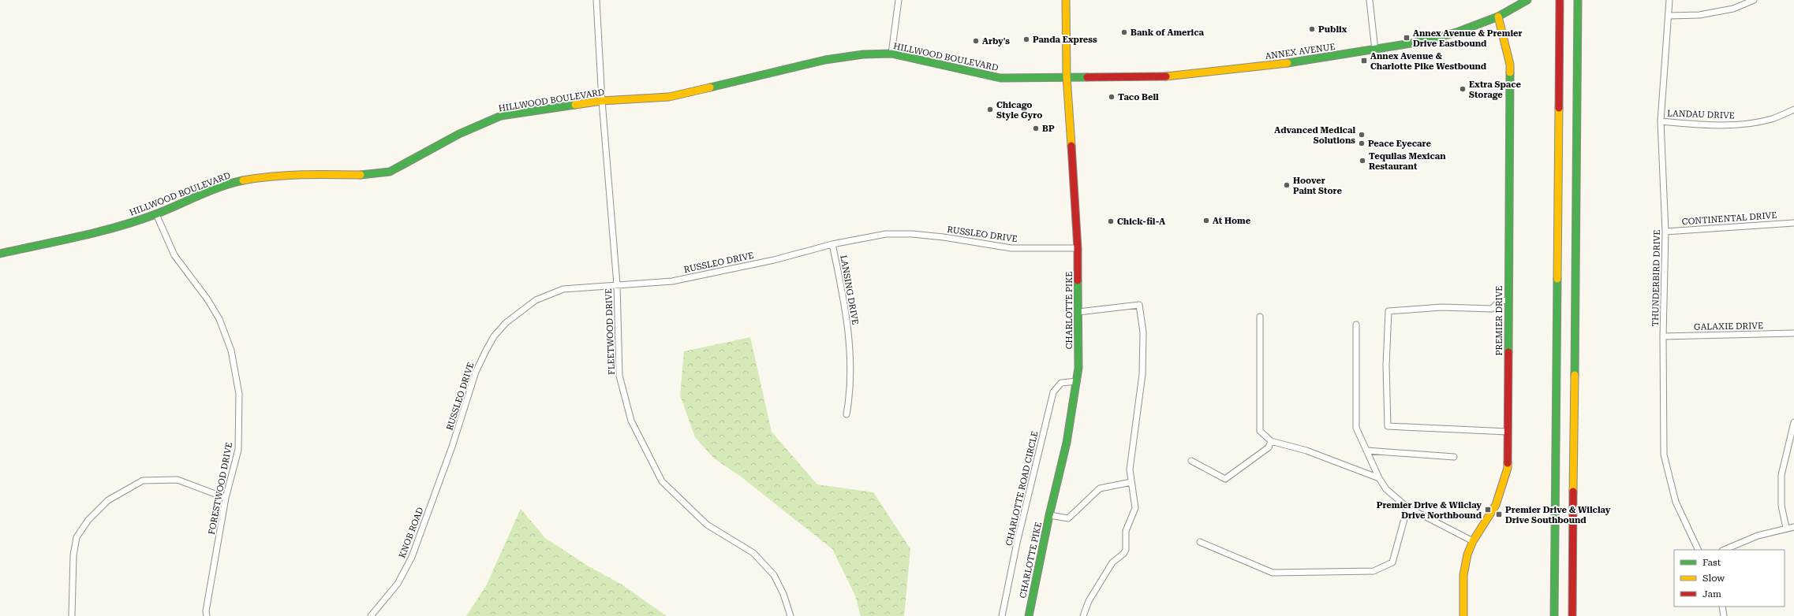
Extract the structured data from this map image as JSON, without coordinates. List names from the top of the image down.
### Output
{
  "streets": {
    "main road": [
      "ANNEX AVENUE",
      "HILLWOOD BOULEVARD",
      "CHARLOTTE PIKE",
      "PREMIER DRIVE"
    ],
    "street": [
      "LANDAU DRIVE",
      "CONTINENTAL DRIVE",
      "RUSSLEO DRIVE",
      "THUNDERBIRD DRIVE",
      "LANSING DRIVE",
      "GALAXIE DRIVE",
      "FLEETWOOD DRIVE",
      "FORESTWOOD DRIVE",
      "CHARLOTTE ROAD CIRCLE",
      "KNOB ROAD"
    ]
  },
  "crossings": [
    ["ANNEX AVENUE", "HILLWOOD BOULEVARD"],
    ["ANNEX AVENUE", "CHARLOTTE PIKE"],
    ["ANNEX AVENUE", "PREMIER DRIVE"],
    ["HILLWOOD BOULEVARD", "CHARLOTTE PIKE"],
    ["HILLWOOD BOULEVARD", "FLEETWOOD DRIVE"],
    ["HILLWOOD BOULEVARD", "FORESTWOOD DRIVE"],
    ["LANDAU DRIVE", "THUNDERBIRD DRIVE"],
    ["CONTINENTAL DRIVE", "THUNDERBIRD DRIVE"],
    ["RUSSLEO DRIVE", "LANSING DRIVE"],
    ["RUSSLEO DRIVE", "CHARLOTTE PIKE"],
    ["RUSSLEO DRIVE", "FLEETWOOD DRIVE"],
    ["RUSSLEO DRIVE", "KNOB ROAD"],
    ["THUNDERBIRD DRIVE", "GALAXIE DRIVE"],
    ["CHARLOTTE PIKE", "CHARLOTTE ROAD CIRCLE"]
  ],
  "places": {
    "other": [
      "Publix",
      "Bank of America",
      "Panda Express",
      "Arby's",
      "Extra Space Storage",
      "Taco Bell",
      "Chicago Style Gyro",
      "BP",
      "Advanced Medical Solutions",
      "Peace Eyecare",
      "Tequilas Mexican Restaurant",
      "Hoover Paint Store",
      "At Home",
      "Chick-fil-A"
    ],
    "transit": [
      "Annex Avenue & Premier Drive Eastbound",
      "Annex Avenue & Charlotte Pike Westbound",
      "Premier Drive & Wilclay Drive Northbound",
      "Premier Drive & Wilclay Drive Southbound"
    ]
  },
  "legend": ["Fast", "Slow", "Jam"]
}
